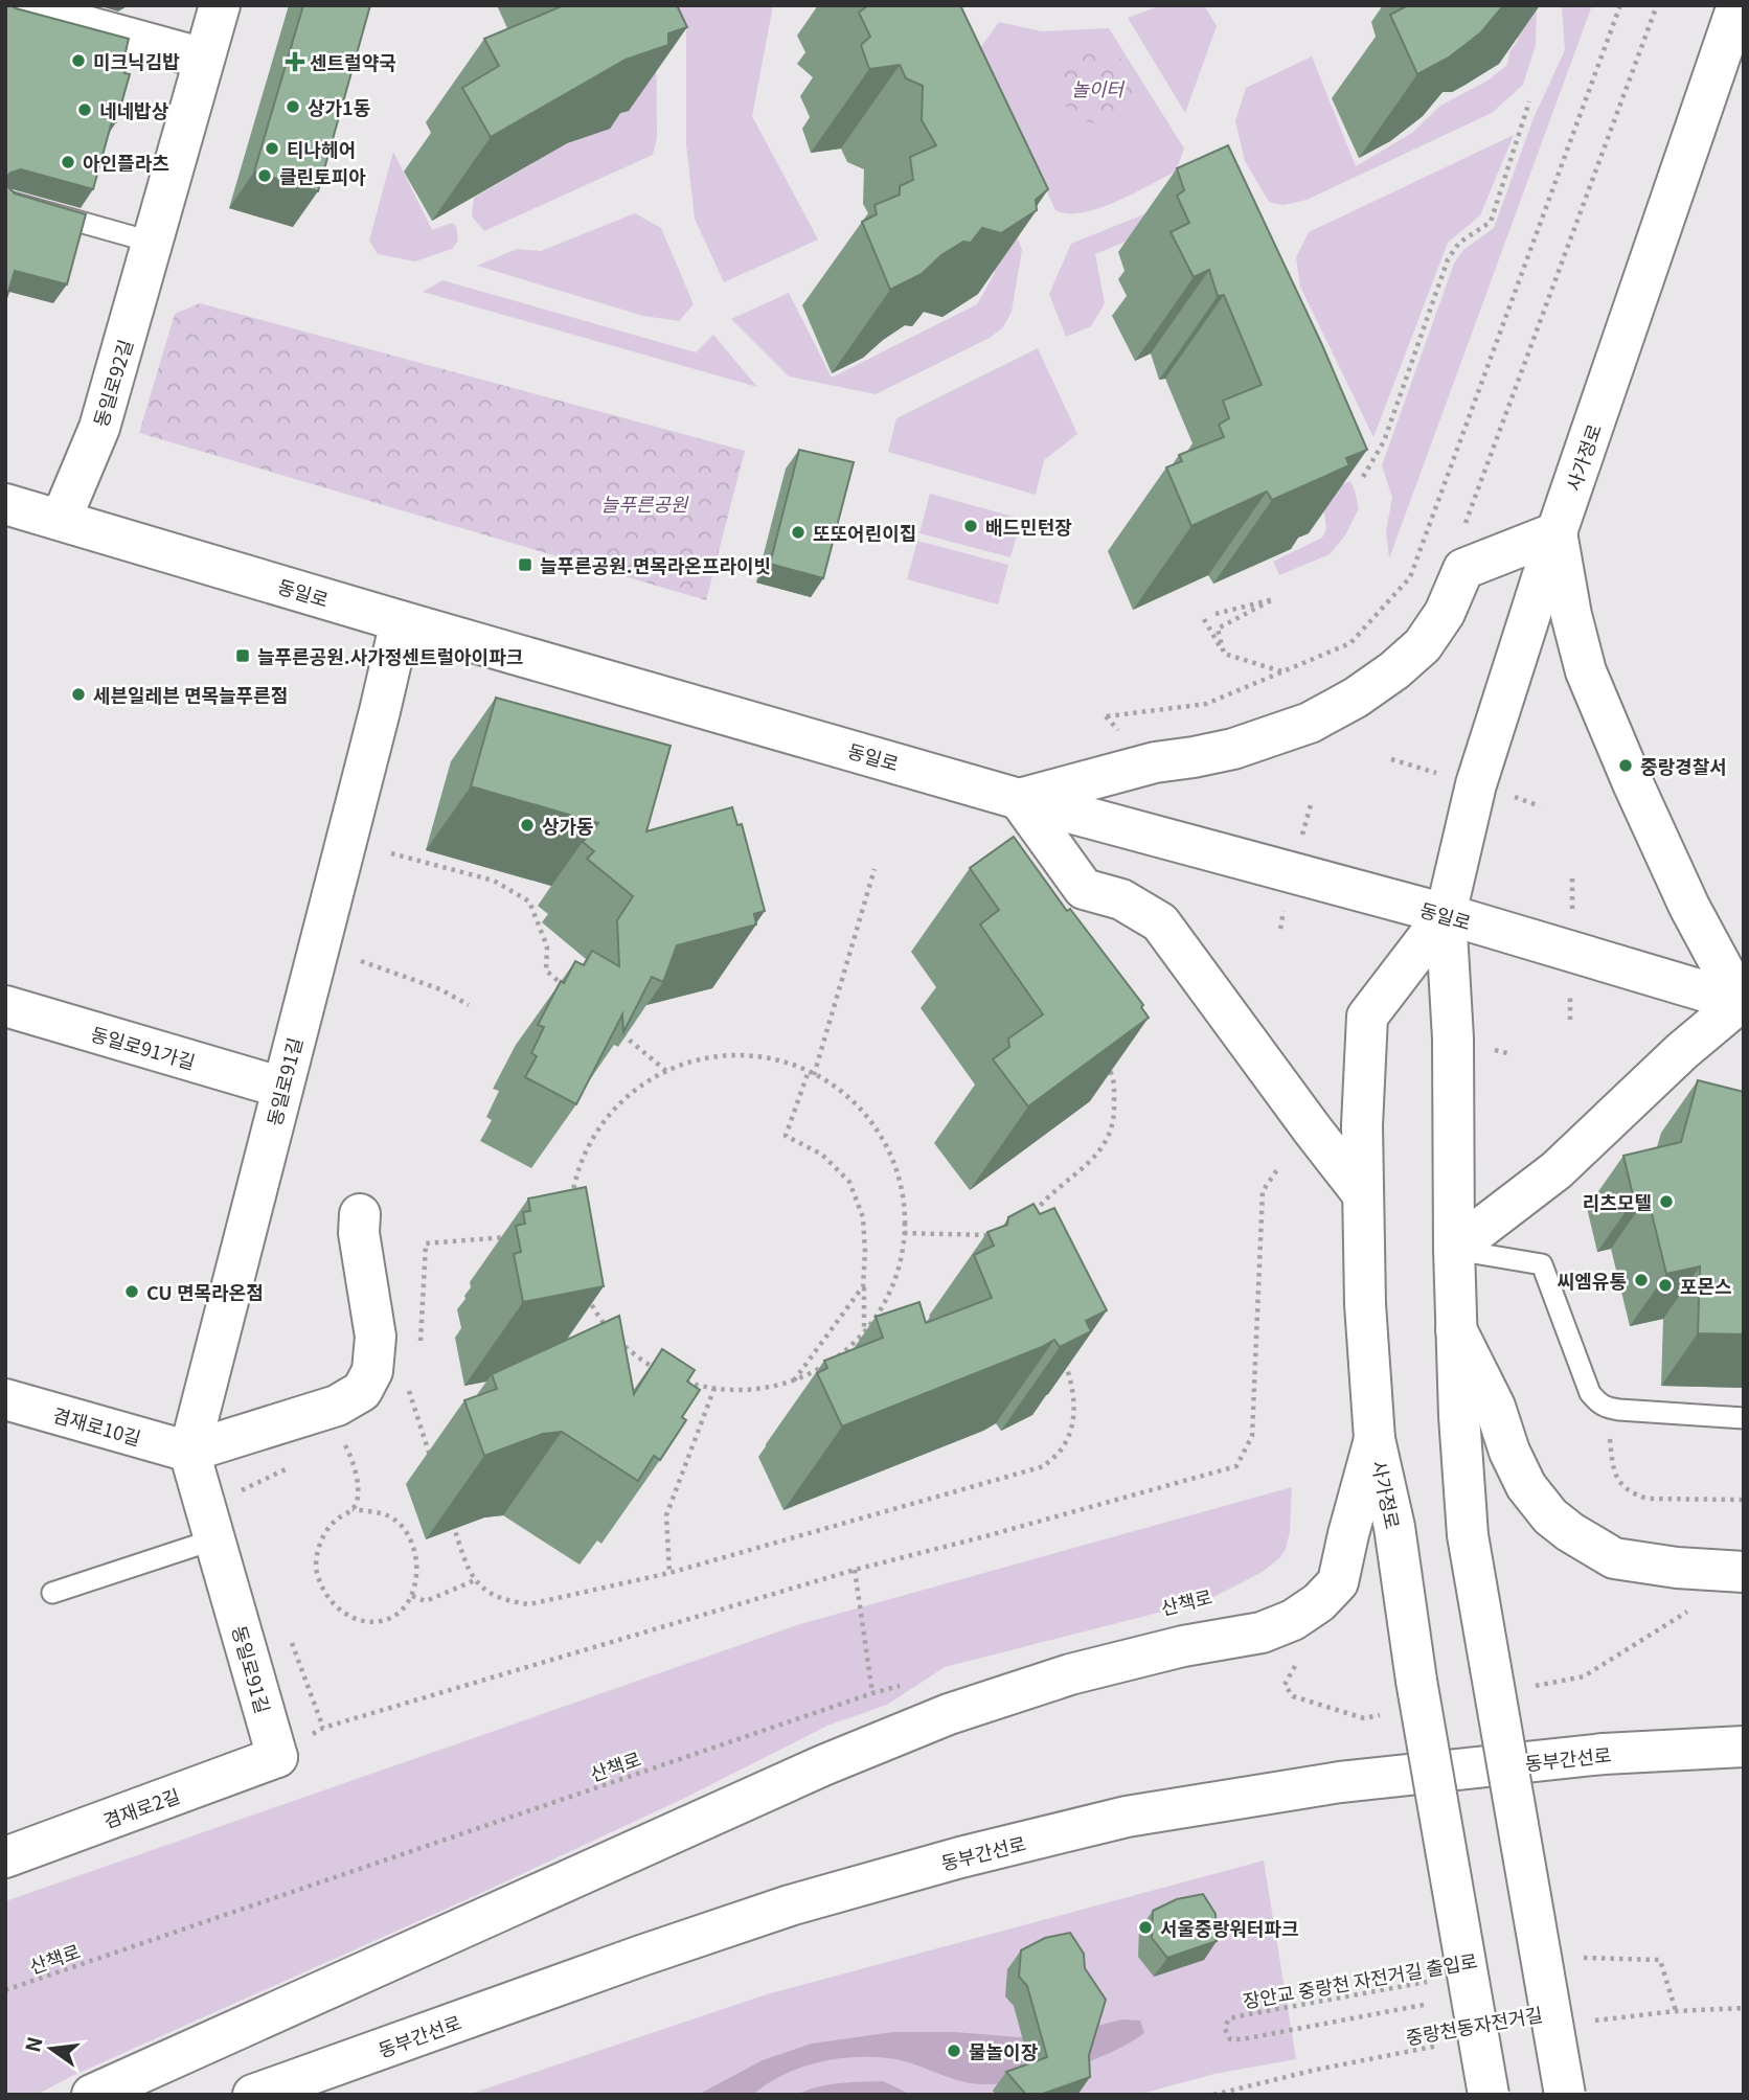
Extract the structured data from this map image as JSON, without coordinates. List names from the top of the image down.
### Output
{
  "streets": {
    "main road": [
      "동일로92길",
      "사가정로",
      "동일로",
      "동일로91가길",
      "동일로91길",
      "겸재로10길",
      "동부간선로",
      "겸재로2길"
    ],
    "path": ["산책로", "장안교 중랑천 자전거길 출입로", "중랑천동자전거길"]
  },
  "crossings": [
    ["동일로92길", "동일로"],
    ["사가정로", "동일로"],
    ["동일로", "동일로91길"],
    ["동일로91가길", "동일로91길"],
    ["동일로91길", "겸재로10길"],
    ["동일로91길", "겸재로2길"]
  ],
  "parks": ["놀이터", "늘푸른공원"],
  "places": {
    "other": [
      "미크닉김밥",
      "상가1동",
      "네네밥상",
      "티나헤어",
      "아인플라츠",
      "클린토피아",
      "배드민턴장",
      "또또어린이집",
      "세븐일레븐 면목늘푸른점",
      "중랑경찰서",
      "상가동",
      "리츠모텔",
      "씨엠유통",
      "포몬스",
      "CU 면목라온점",
      "서울중랑워터파크",
      "물놀이장"
    ],
    "health": ["센트럴약국"],
    "transit": ["늘푸른공원.면목라온프라이빗", "늘푸른공원.사가정센트럴아이파크"]
  },
  "north": "left"
}
